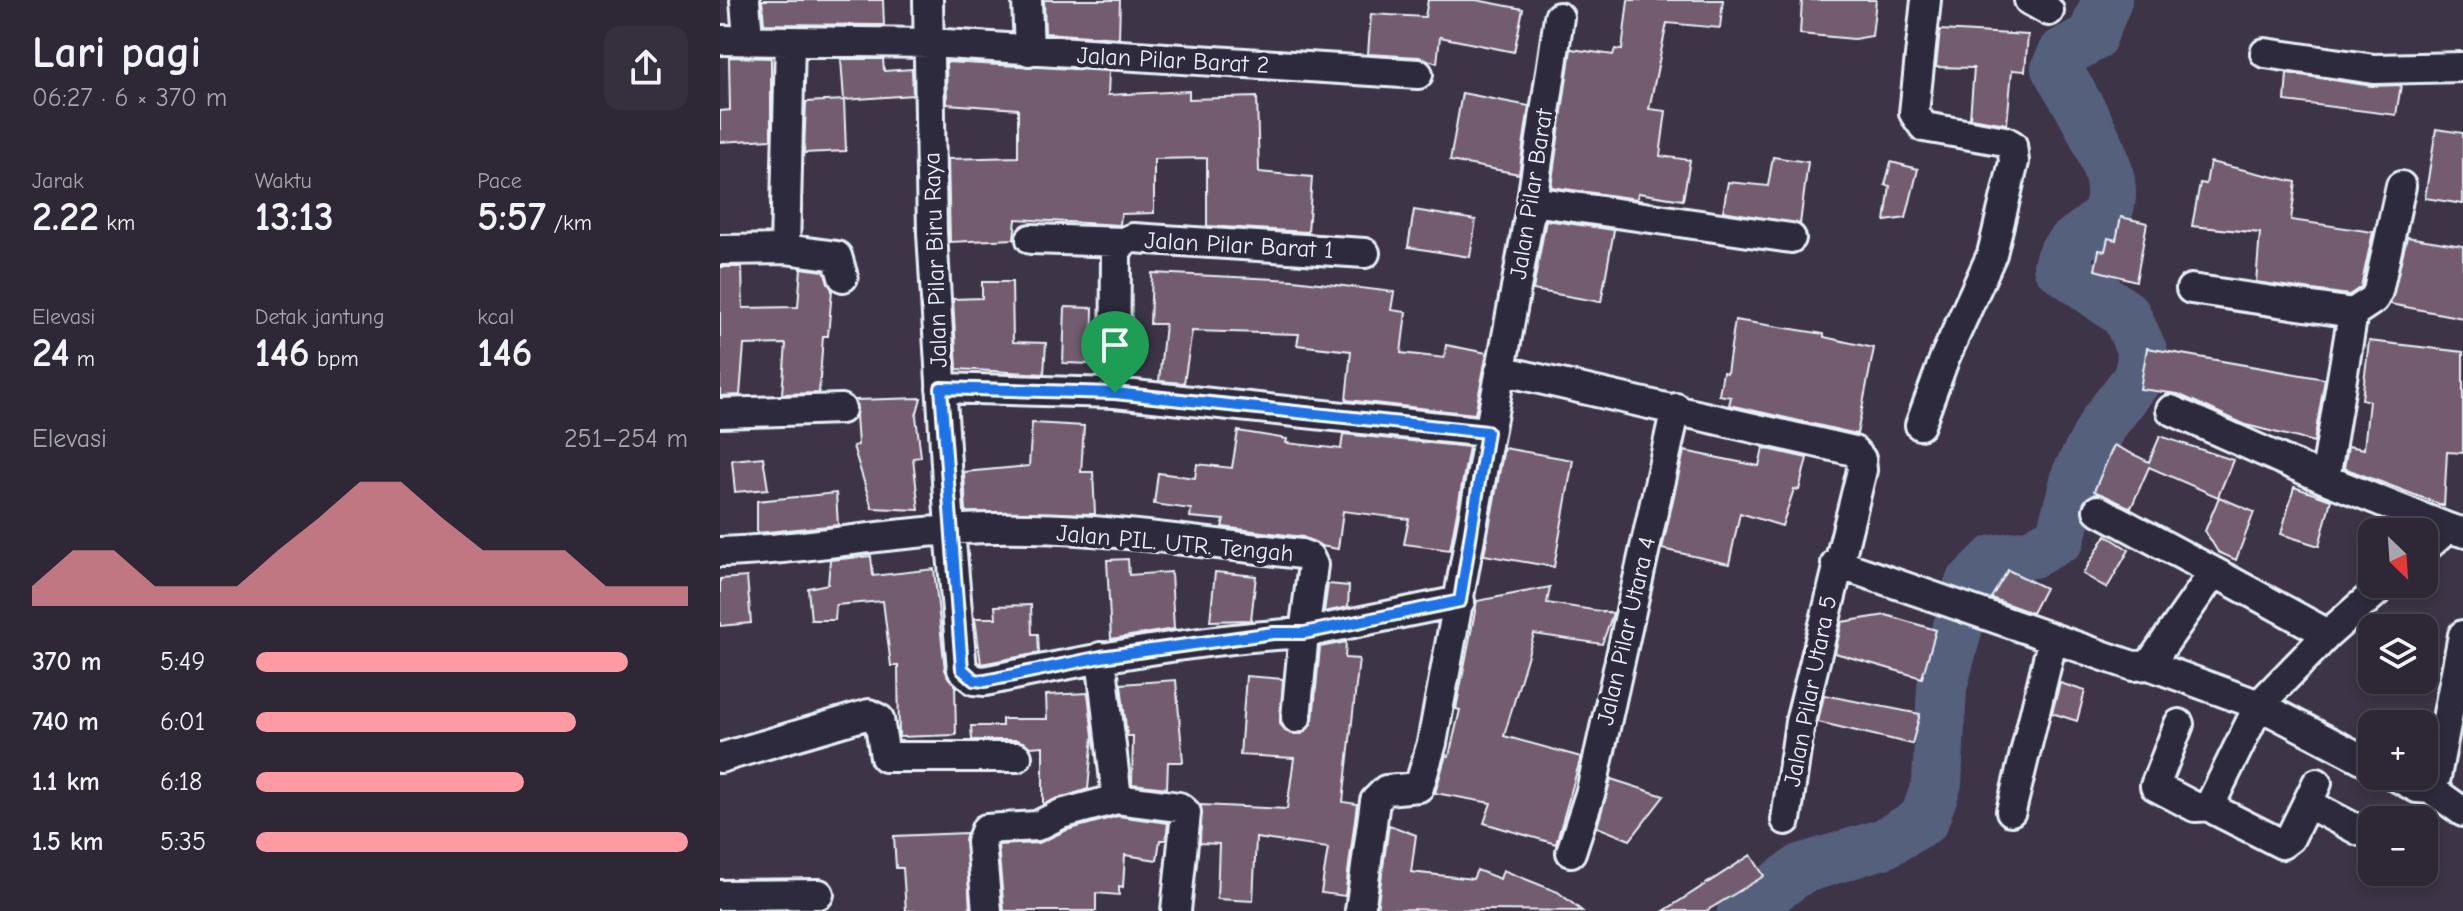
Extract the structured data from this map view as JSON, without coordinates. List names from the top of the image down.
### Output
{
  "streets": {
    "street": [
      "Jalan Pilar Barat 2",
      "Jalan Pilar Barat",
      "Jalan Pilar Barat 1",
      "Jalan Pilar Biru Raya",
      "Jalan PIL. UTR. Tengah",
      "Jalan Pilar Utara 4",
      "Jalan Pilar Utara 5"
    ]
  },
  "crossings": [
    ["Jalan Pilar Barat 2", "Jalan Pilar Biru Raya"],
    ["Jalan Pilar Biru Raya", "Jalan PIL. UTR. Tengah"],
    ["Jalan Pilar Utara 4", "Jalan Pilar Utara 5"]
  ],
  "north": "bottom right",
  "page": {
    "heading": ["Lari pagi", "06:27 · 6 × 370 m"],
    "stats": [
      ["Jarak", "2.22 km"],
      ["Waktu", "13:13"],
      ["Pace", "5:57 /km"],
      ["Elevasi", "24 m"],
      ["Detak jantung", "146 bpm"],
      ["kcal", "146"]
    ],
    "chart": ["Elevasi", "251–254 m"],
    "map_buttons": ["+", "−"],
    "list": [
      {
        "name": "370 m",
        "note": "5:49"
      },
      {
        "name": "740 m",
        "note": "6:01"
      },
      {
        "name": "1.1 km",
        "note": "6:18"
      },
      {
        "name": "1.5 km",
        "note": "5:35"
      }
    ]
  }
}
